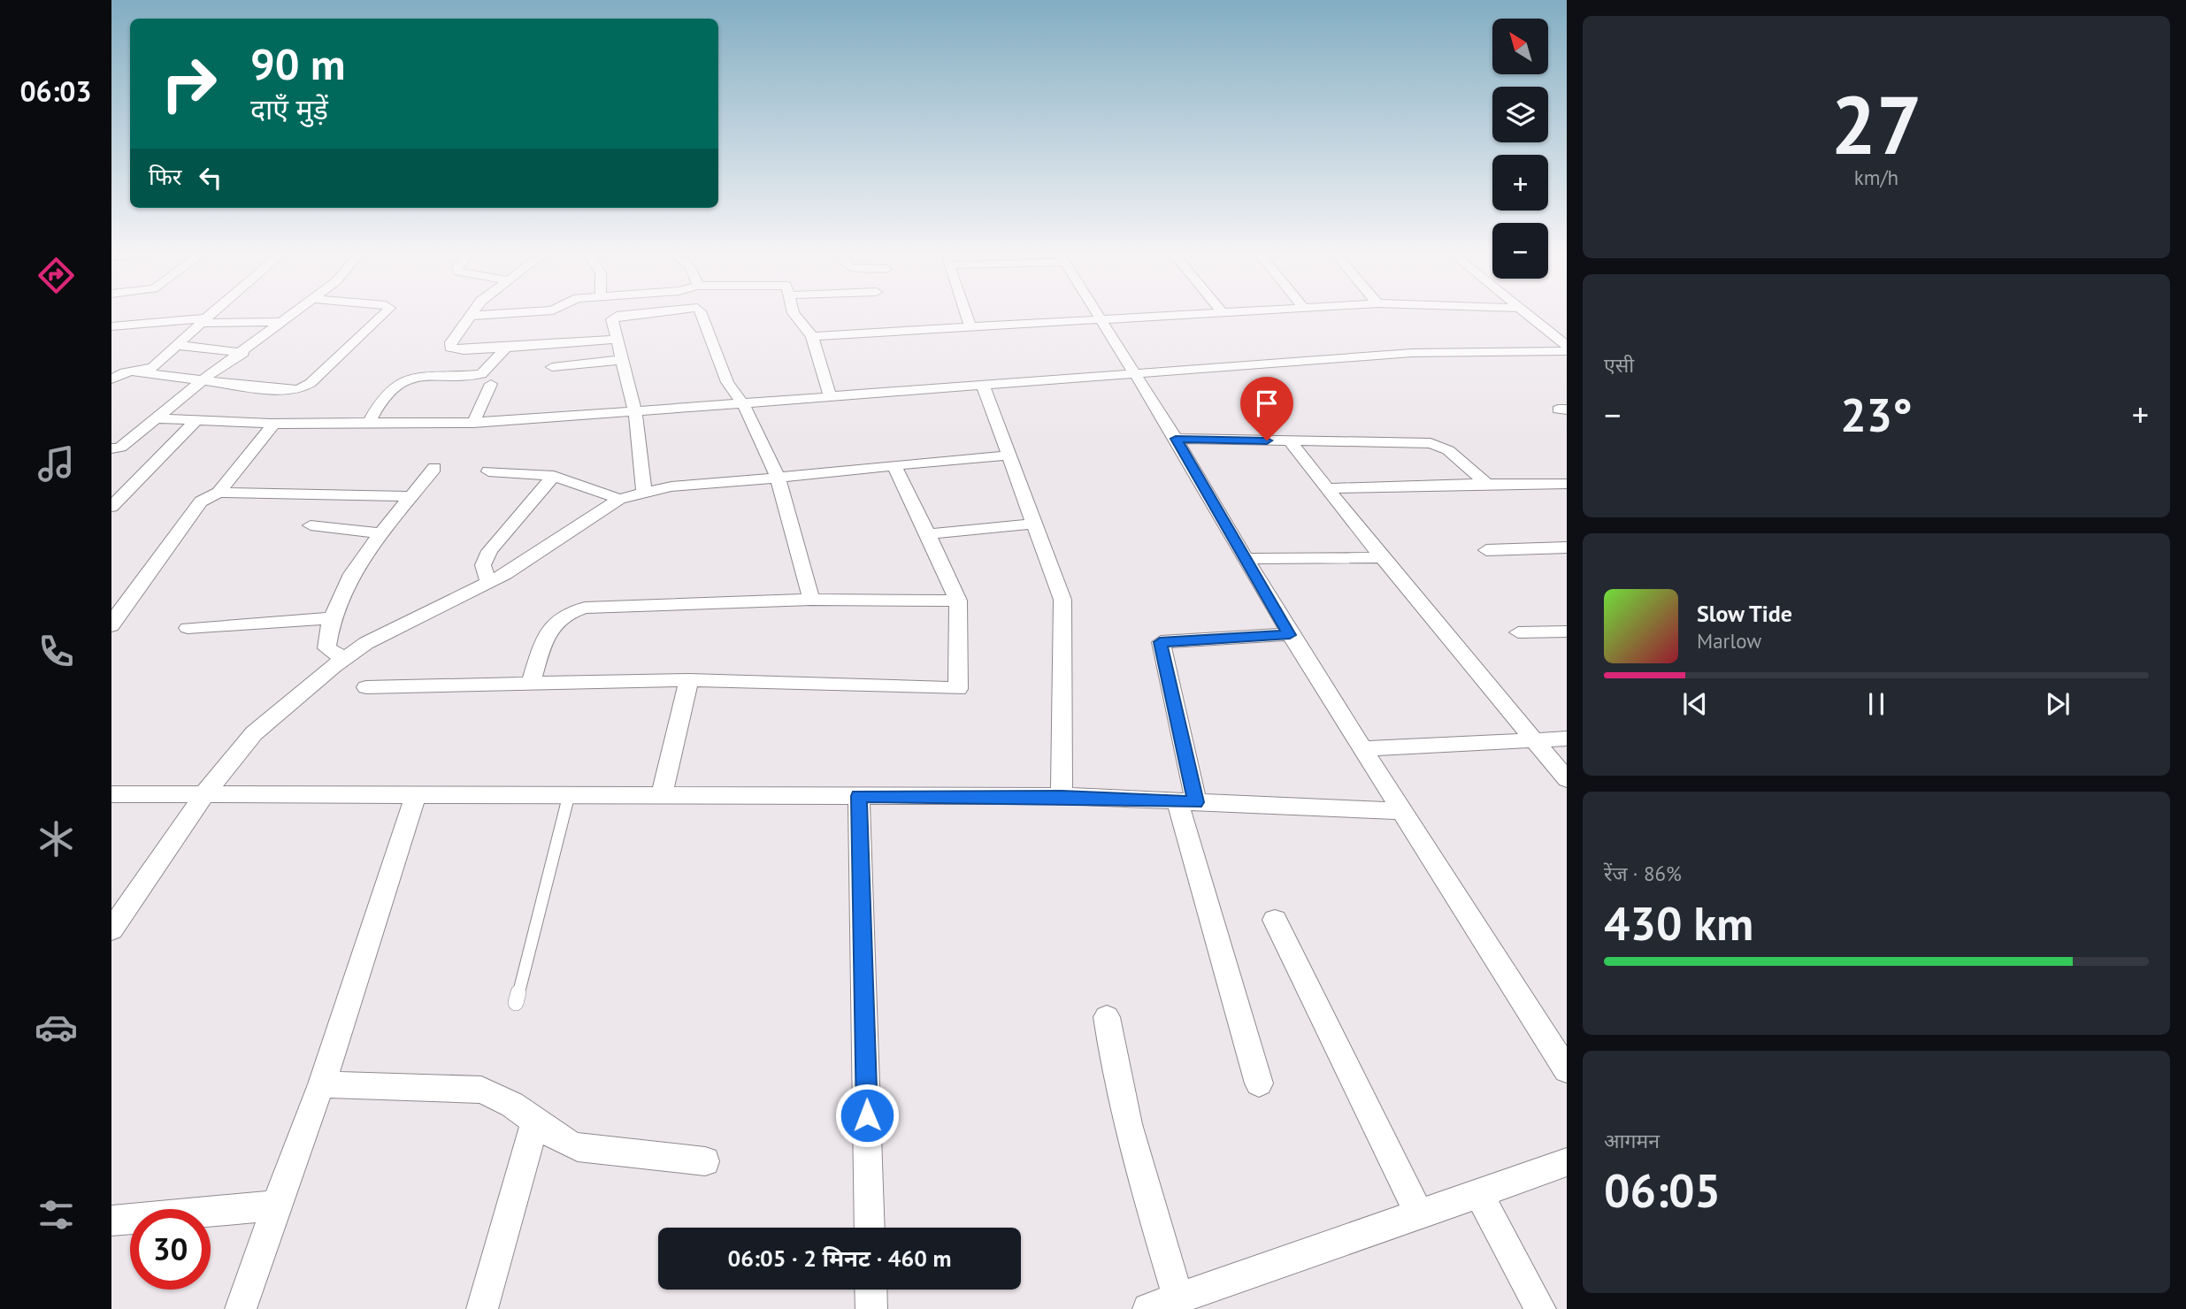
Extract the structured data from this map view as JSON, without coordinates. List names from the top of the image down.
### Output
{
  "north": "top left",
  "page": {
    "tabs": "06:03",
    "tile": [
      ["27", "km/h"],
      "एसी",
      ["रेंज · 86%", "430 km"],
      ["आगमन", "06:05"]
    ],
    "map_buttons": ["+", "−"],
    "turn": ["90 m", "दाएँ मुड़ें"],
    "then": "फिर",
    "heat": ["−", "23°", "+"],
    "song": ["Slow Tide", "Marlow"],
    "limit": "30",
    "trip": "06:05 · 2 मिनट · 460 m"
  }
}
